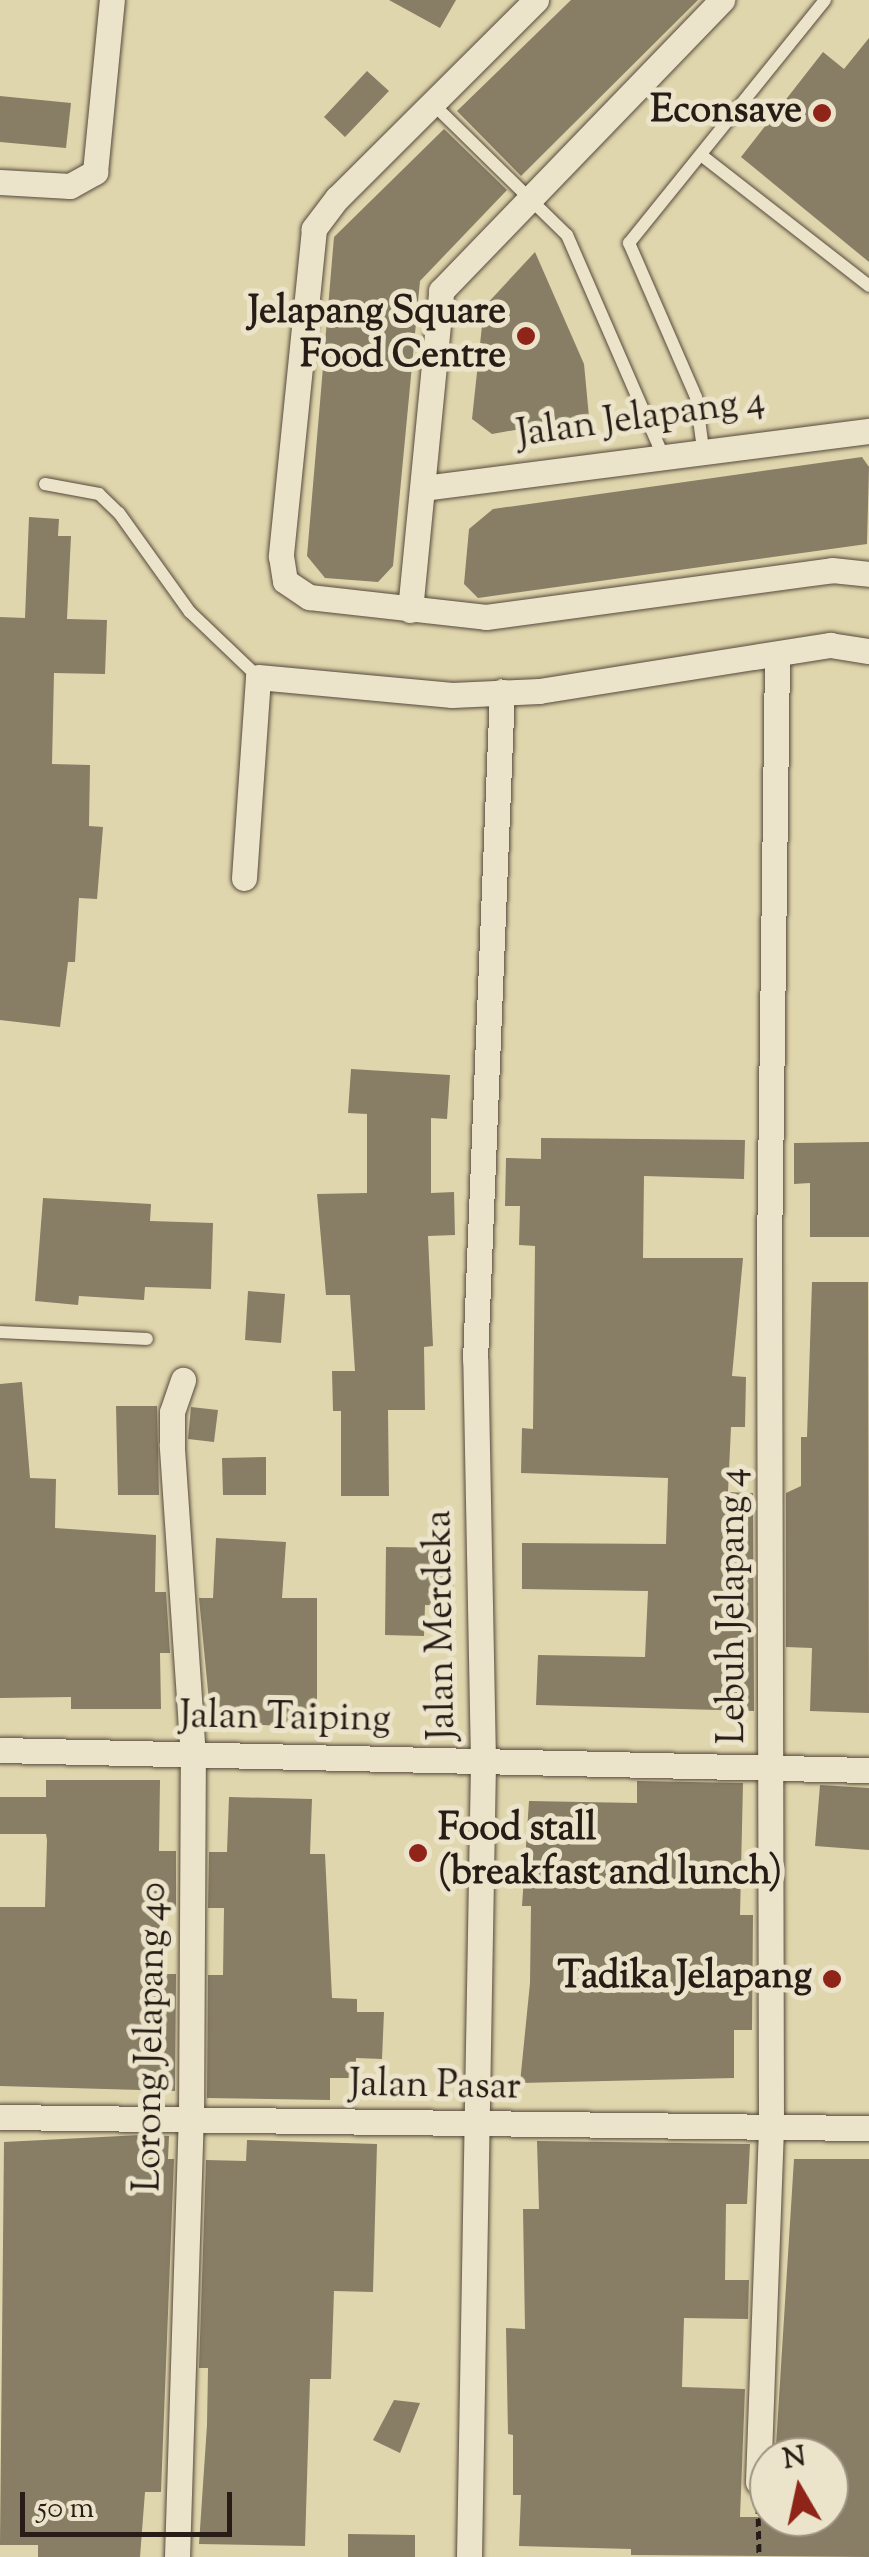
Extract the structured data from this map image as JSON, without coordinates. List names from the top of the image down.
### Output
{
  "streets": {
    "street": [
      "Jalan Jelapang 4",
      "Lebuh Jelapang 4",
      "Jalan Merdeka",
      "Jalan Taiping",
      "Lorong Jelapang 40",
      "Jalan Pasar"
    ]
  },
  "crossings": [
    ["Lebuh Jelapang 4", "Jalan Taiping"],
    ["Lebuh Jelapang 4", "Jalan Pasar"],
    ["Jalan Merdeka", "Jalan Taiping"],
    ["Jalan Merdeka", "Jalan Pasar"],
    ["Jalan Taiping", "Lorong Jelapang 40"],
    ["Lorong Jelapang 40", "Jalan Pasar"]
  ],
  "places": [
    "Econsave",
    "Jelapang Square Food Centre",
    "Food stall (breakfast and lunch)",
    "Tadika Jelapang"
  ],
  "scale_bar": "50 m",
  "north": "top"
}
